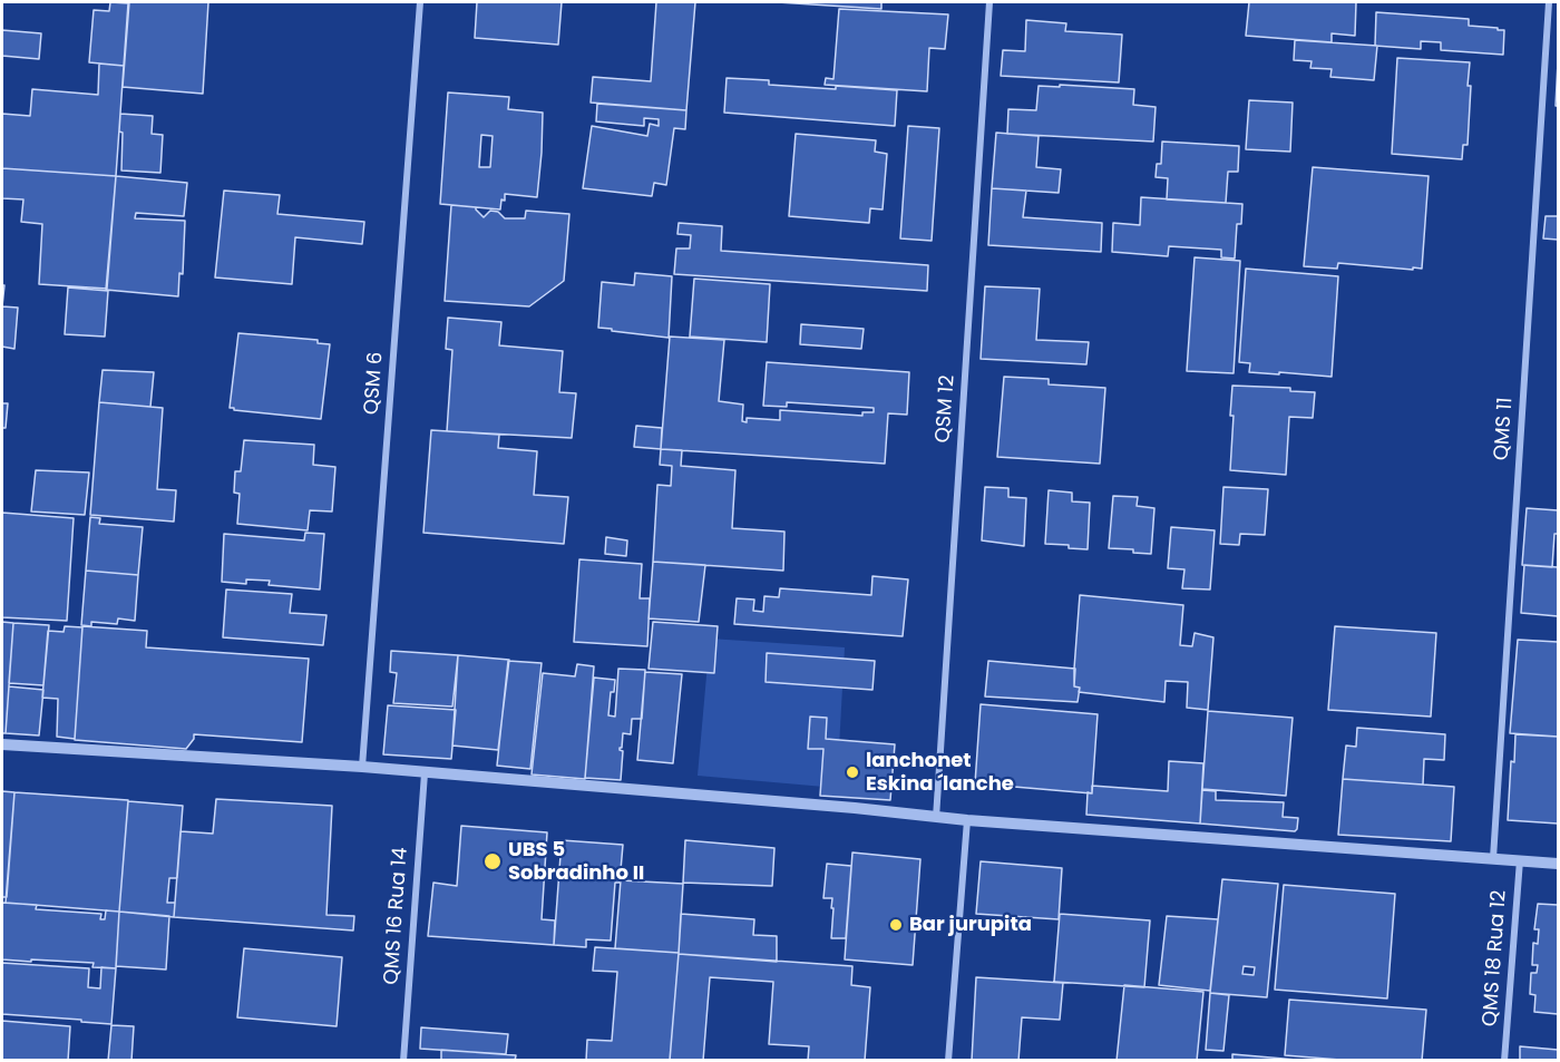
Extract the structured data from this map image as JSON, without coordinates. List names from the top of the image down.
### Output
{
  "streets": {
    "street": [
      "QSM 6",
      "QSM 12",
      "QMS 11",
      "QMS 16 Rua 14",
      "QMS 18 Rua 12"
    ]
  },
  "places": ["lanchonet Eskina ´lanche", "UBS 5 Sobradinho II", "Bar jurupita"]
}
